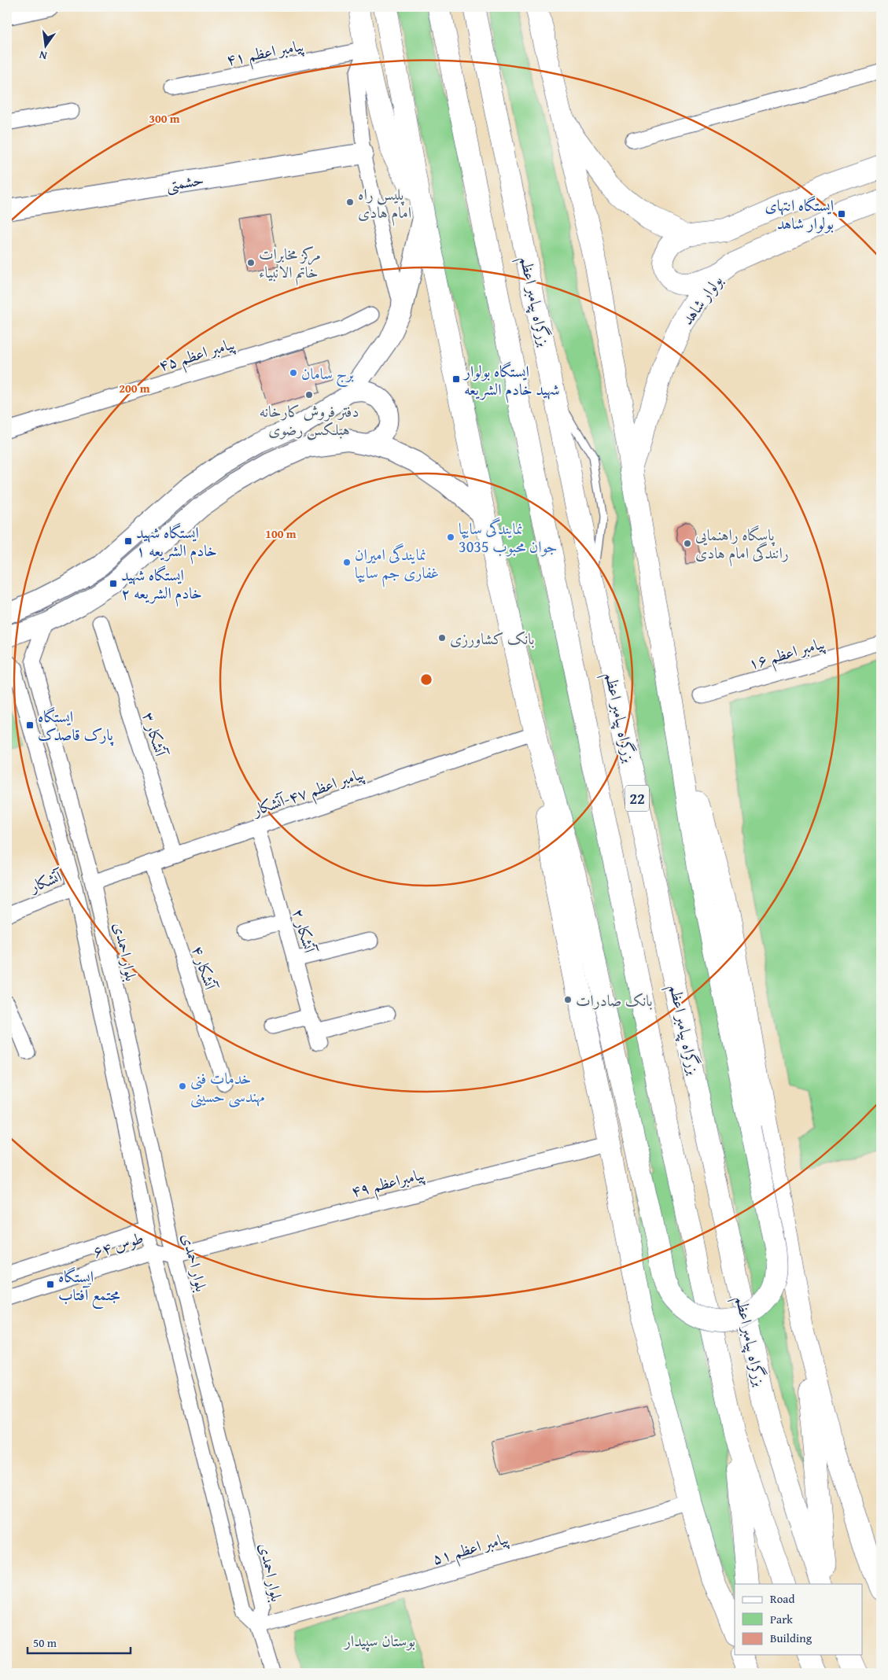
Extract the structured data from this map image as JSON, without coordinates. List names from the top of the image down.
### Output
{
  "streets": {
    "main road": ["بولوار شاهد", "بزرگراه پیامبر اعظم", "22"],
    "street": [
      "پیامبر اعظم ۴۱",
      "حشمتی",
      "پیامبر اعظم ۴۵",
      "پیامبر اعظم ۱۶",
      "آتشکار ۳",
      "پیامبر اعظم ۴۷-آتشکار",
      "آتشکار",
      "آتشکار ۲",
      "بلوار احمدی",
      "آتشکار ۴",
      "پیامبراعظم ۴۹",
      "طوس ۶۴",
      "پیامبر اعظم ۵۱"
    ]
  },
  "crossings": [
    ["آتشکار ۳", "پیامبر اعظم ۴۷-آتشکار"],
    ["پیامبر اعظم ۴۷-آتشکار", "آتشکار ۲"],
    ["پیامبر اعظم ۴۷-آتشکار", "بلوار احمدی"],
    ["پیامبر اعظم ۴۷-آتشکار", "آتشکار ۴"],
    ["آتشکار", "بلوار احمدی"],
    ["بلوار احمدی", "پیامبراعظم ۴۹"],
    ["بلوار احمدی", "طوس ۶۴"],
    ["بلوار احمدی", "پیامبر اعظم ۵۱"],
    ["پیامبراعظم ۴۹", "طوس ۶۴"]
  ],
  "parks": ["بوستان سپیدار"],
  "places": {
    "other": [
      "پلیس راه امام هادی",
      "مرکز مخابرات خاتم الانبیاء",
      "برج سامان",
      "دفتر فروش کارخانه هبلکس رضوی",
      "نمایندگی سایپا جوان محبوب 3035",
      "پاسگاه راهنمایی رانندگی امام هادی",
      "نمایندگی امیران غفاری جم سایپا",
      "بانک کشاورزی",
      "بانک صادرات",
      "خدمات فنی مهندسی حسینی"
    ],
    "transit": [
      "ایستگاه انتهای بولوار شاهد",
      "ایستگاه بولوار شهید خادم الشریعه",
      "ایستگاه شهید خادم الشریعه ۱",
      "ایستگاه شهید خادم الشریعه ۲",
      "ایستگاه پارک قاصدک",
      "ایستگاه مجتمع آفتاب"
    ]
  },
  "legend": ["Road", "Park", "Building"],
  "scale_bar": "50 m",
  "north": "bottom",
  "rings": ["300 m", "200 m", "100 m"]
}
